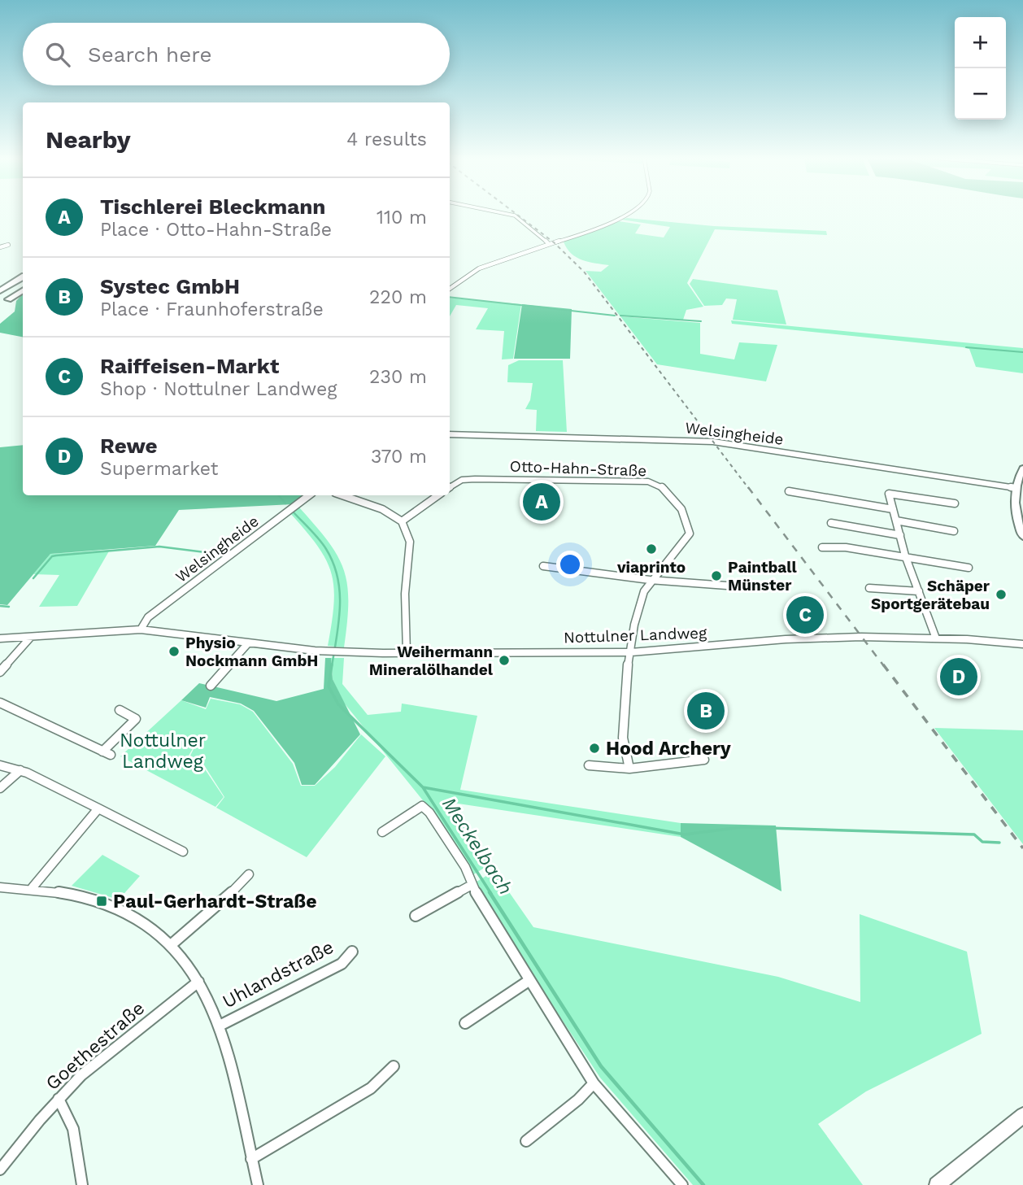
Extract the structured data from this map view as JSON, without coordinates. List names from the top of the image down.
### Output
{
  "streets": {
    "street": [
      "Welsingheide",
      "Otto-Hahn-Straße",
      "Nottulner Landweg",
      "Uhlandstraße",
      "Goethestraße"
    ]
  },
  "crossings": [
    ["Welsingheide", "Nottulner Landweg"],
    ["Otto-Hahn-Straße", "Nottulner Landweg"]
  ],
  "water": ["Meckelbach"],
  "parks": ["Nottulner Landweg"],
  "places": {
    "other": [
      "viaprinto",
      "Paintball Münster",
      "Schäper Sportgerätebau",
      "Physio Nockmann GmbH",
      "Weihermann Mineralölhandel",
      "Hood Archery"
    ],
    "transit": ["Paul-Gerhardt-Straße"]
  },
  "page": {
    "map_buttons": ["+", "−"],
    "search": "Search here",
    "heading": ["Nearby", "4 results"],
    "list": [
      {
        "mark": "A",
        "name": "Tischlerei Bleckmann",
        "note": "Place · Otto-Hahn-Straße",
        "value": "110 m"
      },
      {
        "mark": "B",
        "name": "Systec GmbH",
        "note": "Place · Fraunhoferstraße",
        "value": "220 m"
      },
      {
        "mark": "C",
        "name": "Raiffeisen-Markt",
        "note": "Shop · Nottulner Landweg",
        "value": "230 m"
      },
      {
        "mark": "D",
        "name": "Rewe",
        "note": "Supermarket",
        "value": "370 m"
      }
    ],
    "pins": [
      "A",
      "C",
      "D",
      "B"
    ]
  }
}
